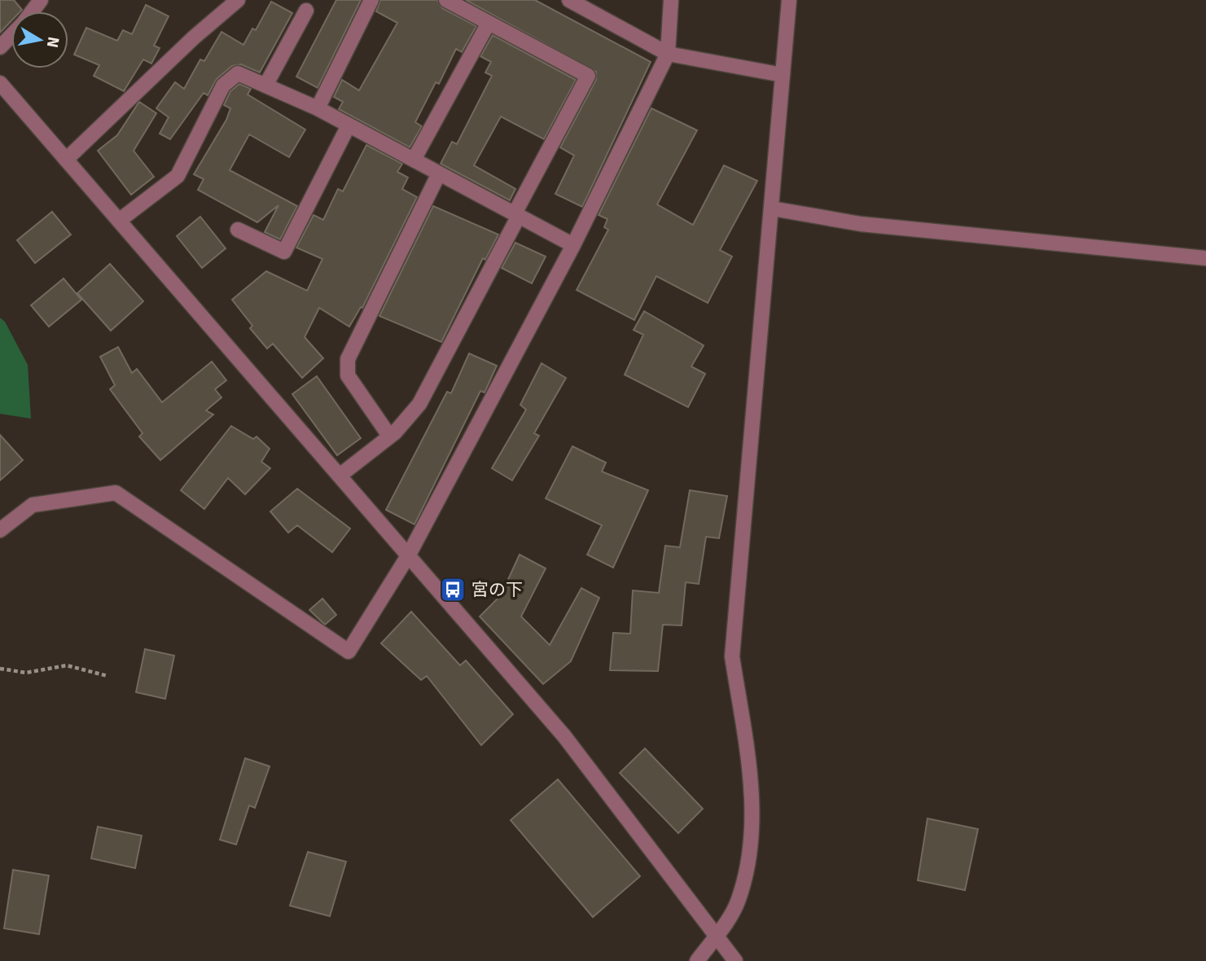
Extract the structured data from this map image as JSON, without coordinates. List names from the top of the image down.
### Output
{
  "places": {
    "bus stop": ["宮の下"]
  },
  "north": "right"
}
